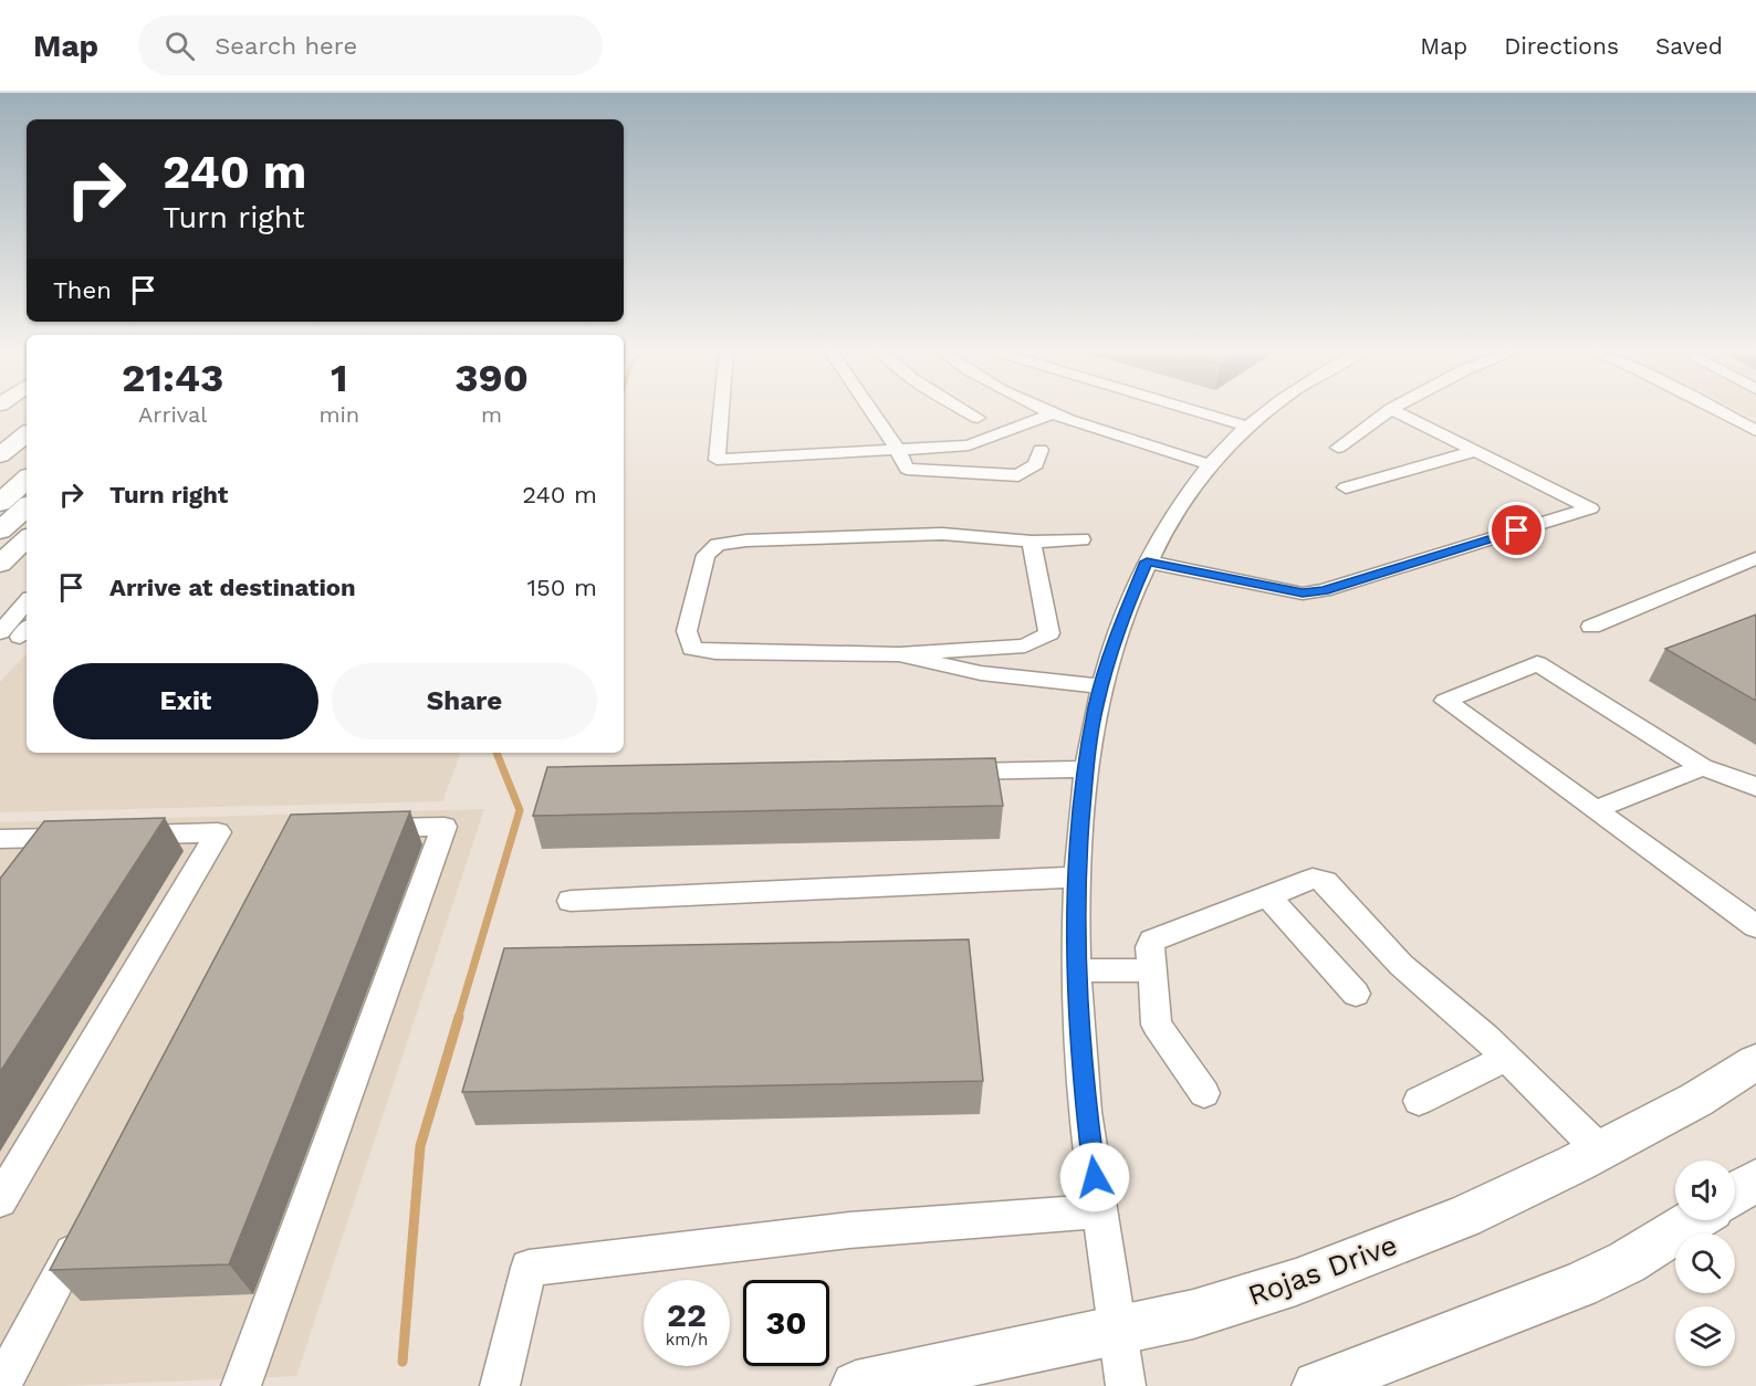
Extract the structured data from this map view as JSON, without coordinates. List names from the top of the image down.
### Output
{
  "streets": {
    "main road": ["Rojas Drive"]
  },
  "page": {
    "header": "Map",
    "search": "Search here",
    "nav": ["Map", "Directions", "Saved"],
    "turn": ["240 m", "Turn right"],
    "then": "Then",
    "eta": [
      "21:43",
      "Arrival",
      "1",
      "min",
      "390",
      "m"
    ],
    "list": [
      {
        "name": "Turn right",
        "value": "240 m"
      },
      {
        "name": "Arrive at destination",
        "value": "150 m"
      }
    ],
    "buttons": ["Exit", "Share"],
    "speed": "22 km/h",
    "limit": "30"
  }
}
